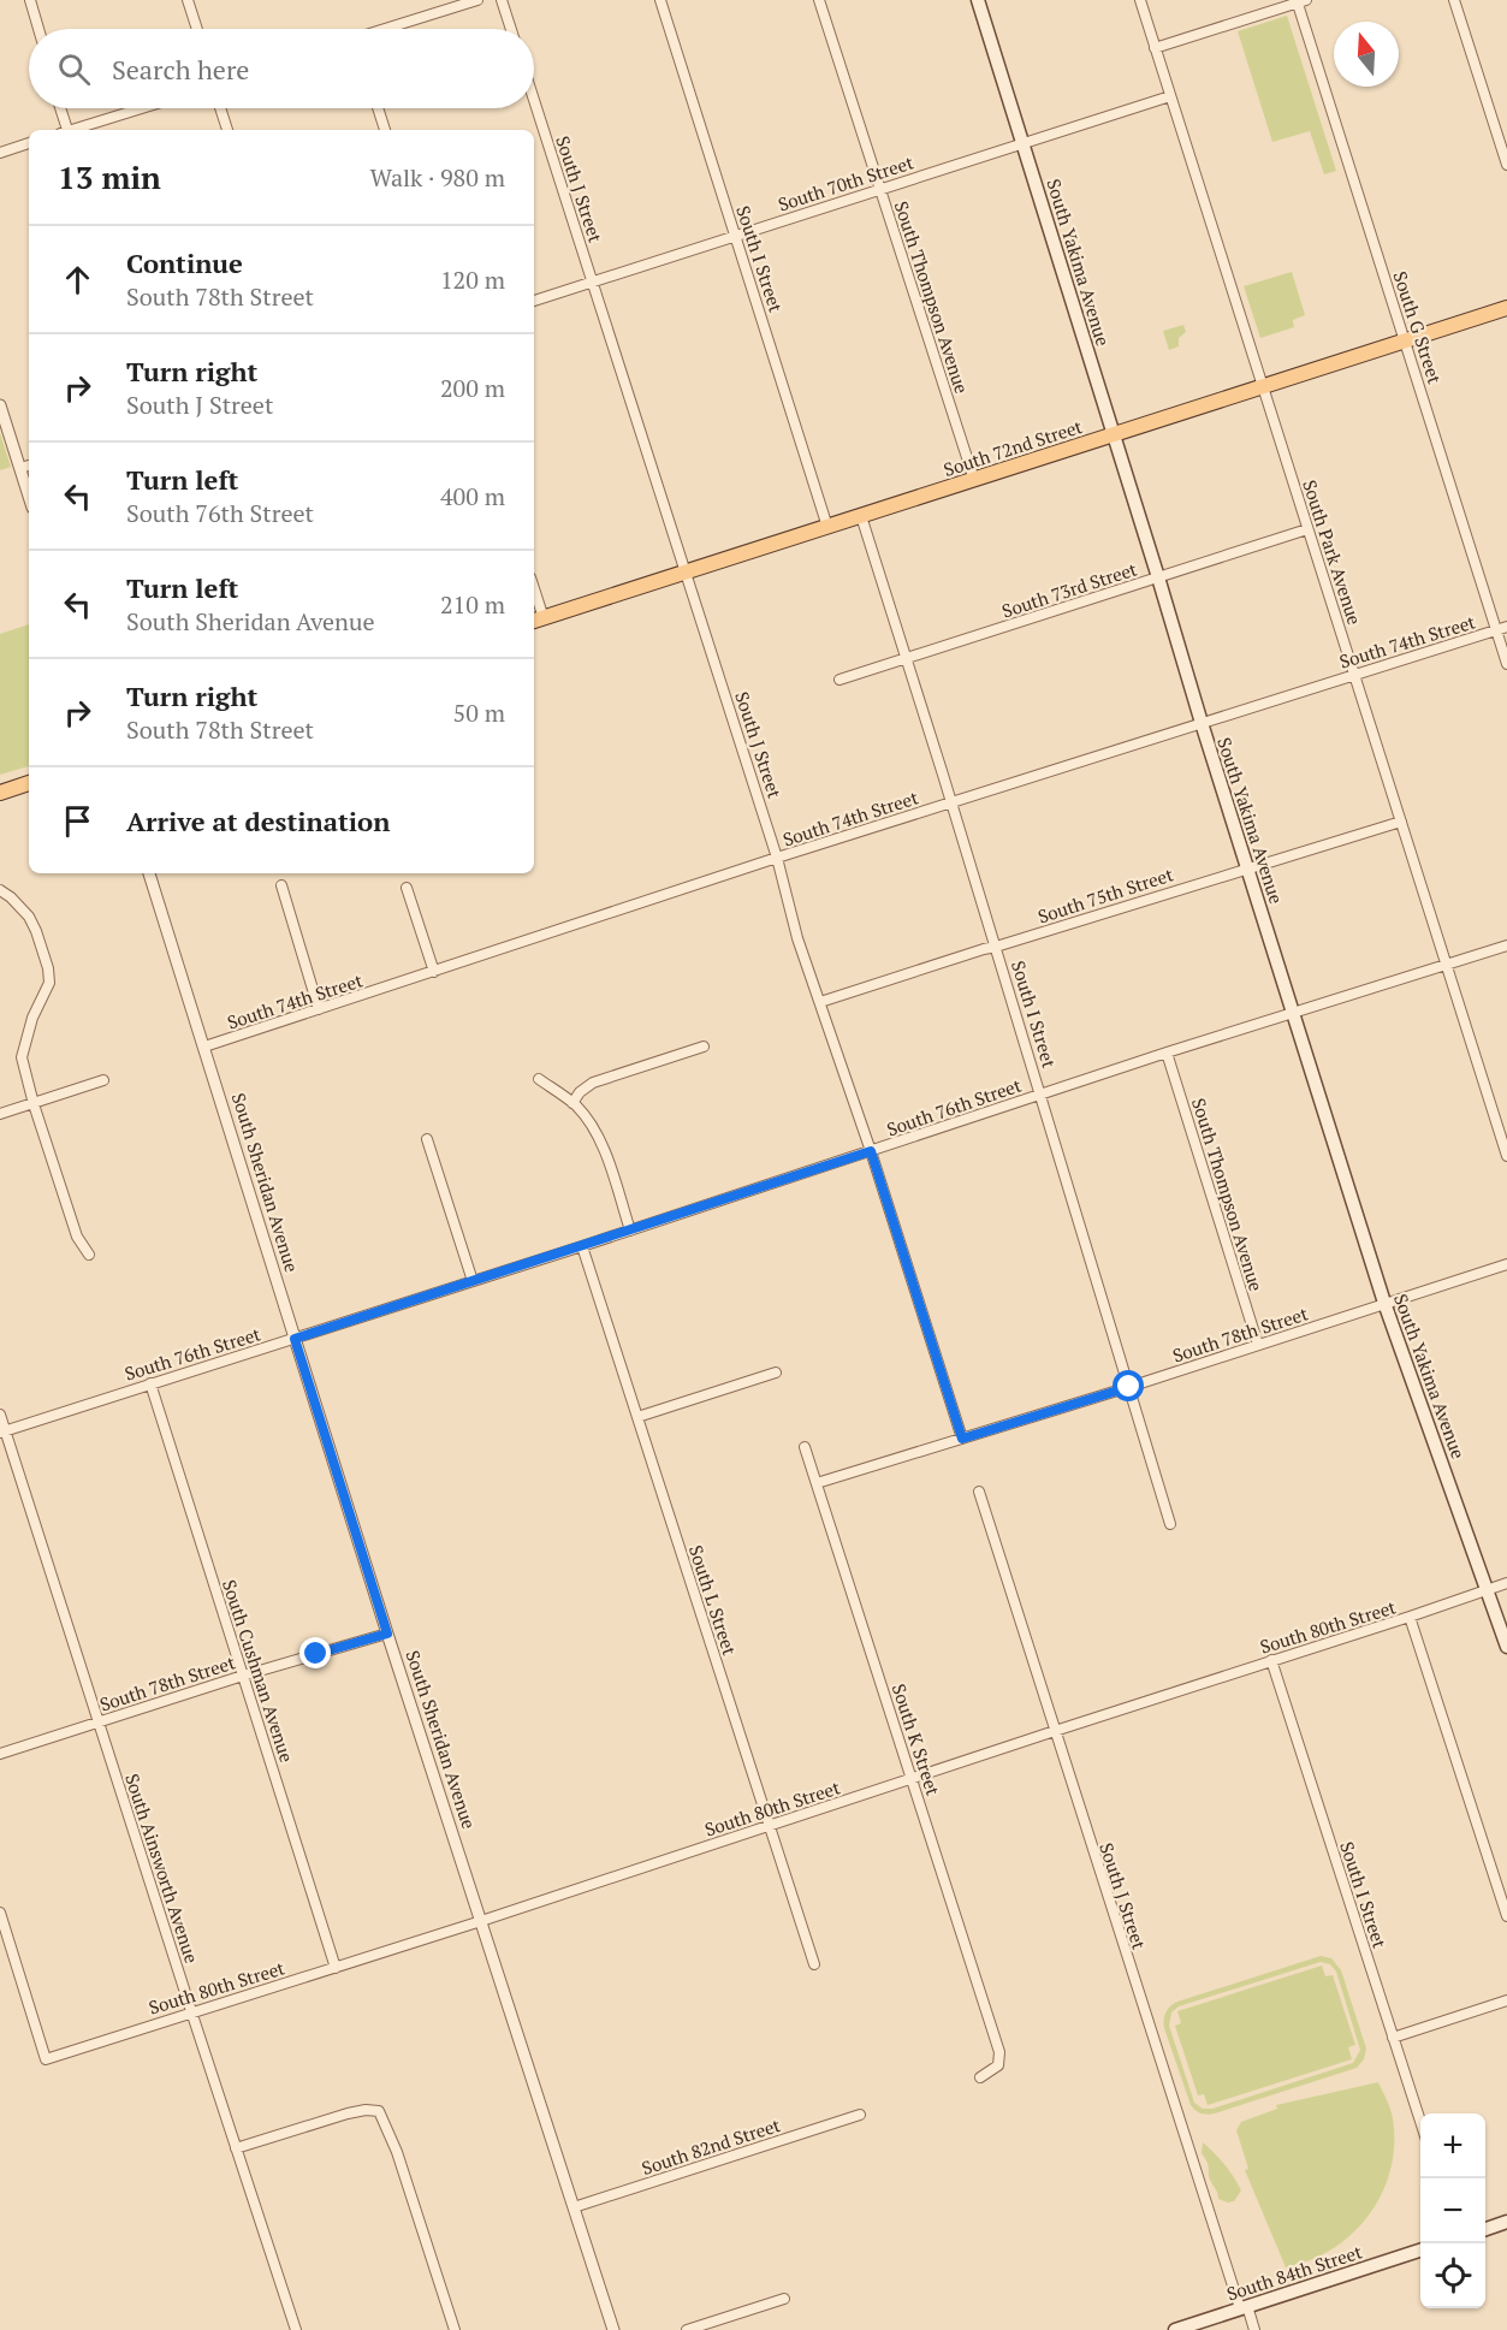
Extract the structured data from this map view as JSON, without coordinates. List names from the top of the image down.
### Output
{
  "streets": {
    "main road": ["South Yakima Avenue", "South 72nd Street", "South 84th Street"],
    "street": [
      "South 70th Street",
      "South J Street",
      "South I Street",
      "South Thompson Avenue",
      "South G Street",
      "South Park Avenue",
      "South 73rd Street",
      "South 74th Street",
      "South 75th Street",
      "South 76th Street",
      "South Sheridan Avenue",
      "South 78th Street",
      "South L Street",
      "South 80th Street",
      "South Cushman Avenue",
      "South K Street",
      "South Ainsworth Avenue",
      "South 82nd Street"
    ]
  },
  "crossings": [
    ["South 70th Street", "South J Street"],
    ["South 70th Street", "South I Street"],
    ["South 70th Street", "South Yakima Avenue"],
    ["South 70th Street", "South Thompson Avenue"],
    ["South 70th Street", "South Park Avenue"],
    ["South J Street", "South 72nd Street"],
    ["South J Street", "South 74th Street"],
    ["South J Street", "South 75th Street"],
    ["South J Street", "South 76th Street"],
    ["South J Street", "South 78th Street"],
    ["South J Street", "South 80th Street"],
    ["South J Street", "South 84th Street"],
    ["South I Street", "South 72nd Street"],
    ["South I Street", "South 73rd Street"],
    ["South I Street", "South 74th Street"],
    ["South I Street", "South 75th Street"],
    ["South I Street", "South 76th Street"],
    ["South I Street", "South 78th Street"],
    ["South I Street", "South 80th Street"],
    ["South Yakima Avenue", "South 72nd Street"],
    ["South Yakima Avenue", "South 73rd Street"],
    ["South Yakima Avenue", "South 74th Street"],
    ["South Yakima Avenue", "South 75th Street"],
    ["South Yakima Avenue", "South 76th Street"],
    ["South Yakima Avenue", "South 78th Street"],
    ["South Yakima Avenue", "South 80th Street"],
    ["South Thompson Avenue", "South 72nd Street"],
    ["South Thompson Avenue", "South 76th Street"],
    ["South Thompson Avenue", "South 78th Street"],
    ["South G Street", "South 72nd Street"],
    ["South G Street", "South 74th Street"],
    ["South 72nd Street", "South Park Avenue"],
    ["South Park Avenue", "South 73rd Street"],
    ["South Park Avenue", "South 74th Street"],
    ["South Park Avenue", "South 75th Street"],
    ["South Park Avenue", "South 76th Street"],
    ["South 74th Street", "South Sheridan Avenue"],
    ["South 76th Street", "South Sheridan Avenue"],
    ["South 76th Street", "South L Street"],
    ["South 76th Street", "South Cushman Avenue"],
    ["South 76th Street", "South Ainsworth Avenue"],
    ["South Sheridan Avenue", "South 78th Street"],
    ["South Sheridan Avenue", "South 80th Street"],
    ["South Sheridan Avenue", "South 82nd Street"],
    ["South 78th Street", "South Cushman Avenue"],
    ["South 78th Street", "South K Street"],
    ["South 78th Street", "South Ainsworth Avenue"],
    ["South L Street", "South 80th Street"],
    ["South 80th Street", "South Cushman Avenue"],
    ["South 80th Street", "South K Street"],
    ["South 80th Street", "South Ainsworth Avenue"]
  ],
  "north": "top",
  "page": {
    "search": "Search here",
    "heading": ["13 min", "Walk · 980 m"],
    "list": [
      ["Continue", "South 78th Street", "120 m"],
      ["Turn right", "South J Street", "200 m"],
      ["Turn left", "South 76th Street", "400 m"],
      ["Turn left", "South Sheridan Avenue", "210 m"],
      ["Turn right", "South 78th Street", "50 m"],
      "Arrive at destination"
    ],
    "map_buttons": ["+", "−"]
  }
}
